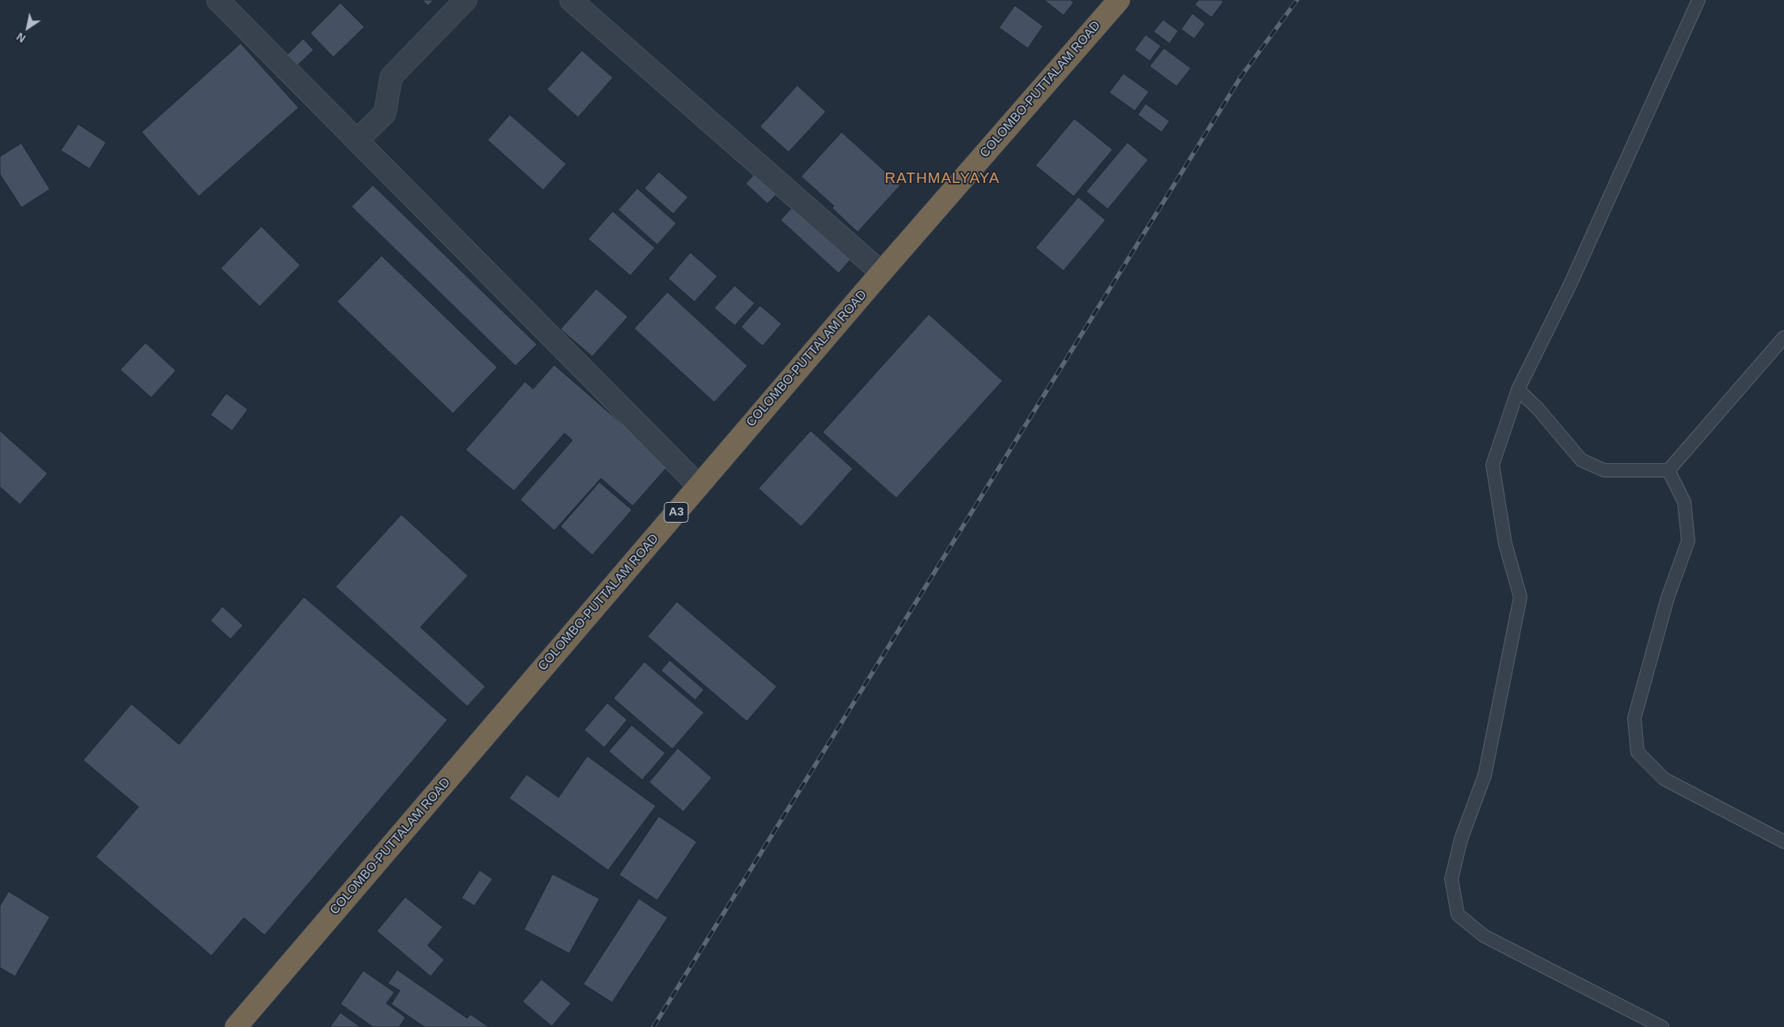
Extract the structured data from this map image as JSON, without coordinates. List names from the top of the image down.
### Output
{
  "streets": {
    "highway": ["COLOMBO-PUTTALAM ROAD", "A3"]
  },
  "districts": ["RATHMALYAYA"],
  "north": "bottom left"
}
